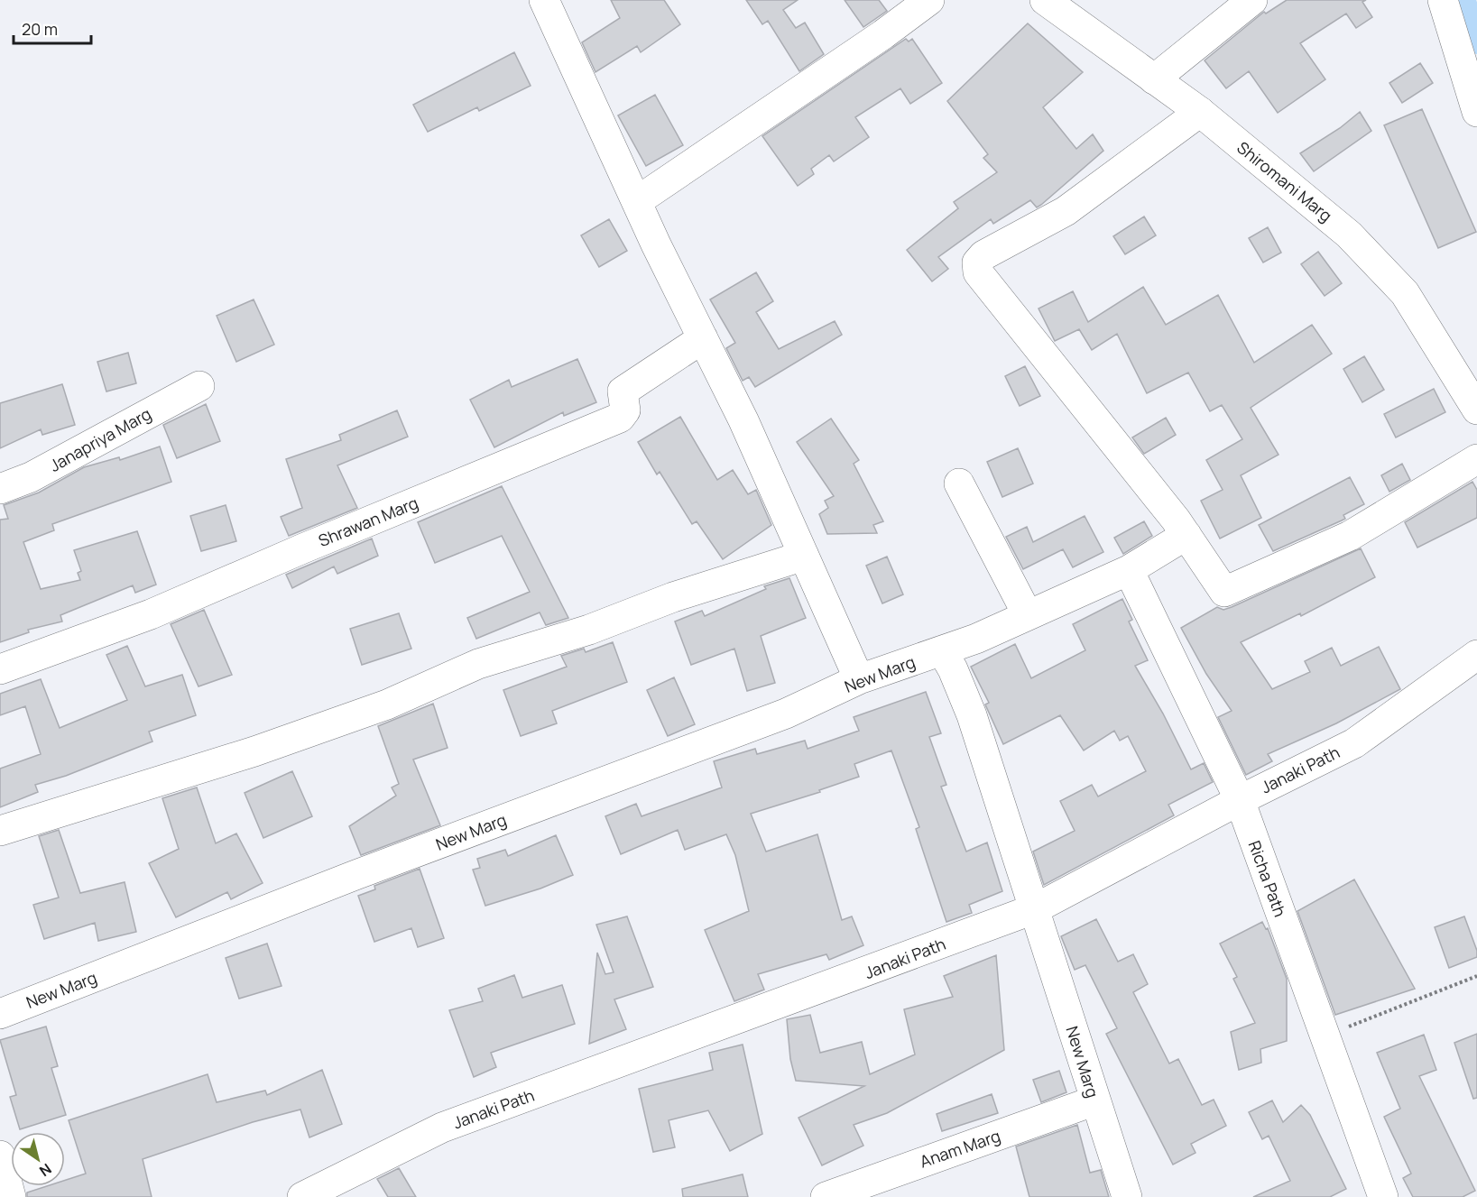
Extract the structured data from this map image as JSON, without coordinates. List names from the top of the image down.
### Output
{
  "streets": {
    "street": [
      "Shiromani Marg",
      "Janapriya Marg",
      "Shrawan Marg",
      "New Marg",
      "Janaki Path",
      "Richa Path",
      "Anam Marg"
    ]
  },
  "crossings": [
    ["New Marg", "Janaki Path"],
    ["New Marg", "Richa Path"],
    ["New Marg", "Anam Marg"],
    ["Janaki Path", "Richa Path"]
  ],
  "scale_bar": "20 m",
  "north": "bottom right"
}
